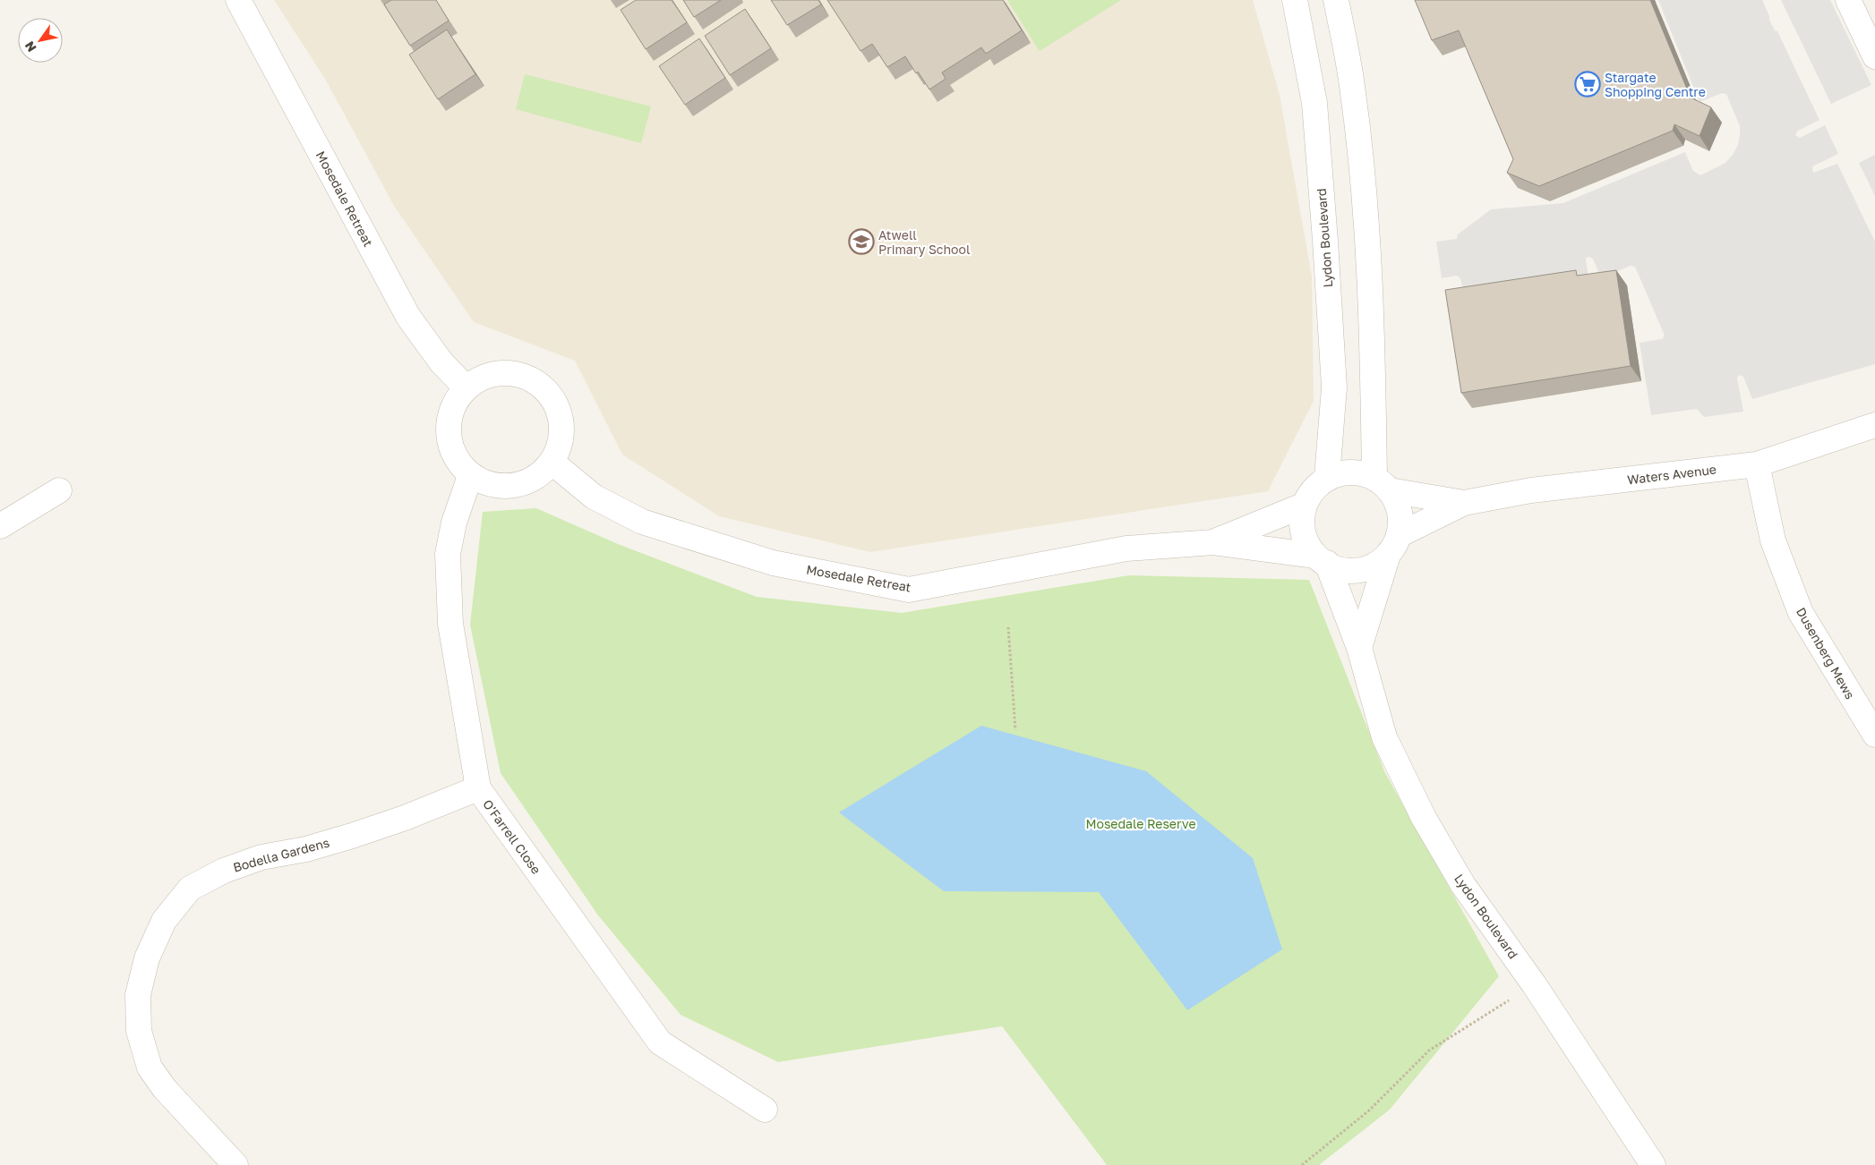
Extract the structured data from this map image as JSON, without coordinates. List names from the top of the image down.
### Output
{
  "streets": {
    "street": [
      "Mosedale Retreat",
      "Lydon Boulevard",
      "Waters Avenue",
      "Dusenberg Mews",
      "O'Farrell Close",
      "Bodella Gardens"
    ]
  },
  "crossings": [
    ["Mosedale Retreat", "Lydon Boulevard"],
    ["Mosedale Retreat", "Waters Avenue"],
    ["Mosedale Retreat", "O'Farrell Close"],
    ["Lydon Boulevard", "Waters Avenue"],
    ["Waters Avenue", "Dusenberg Mews"],
    ["O'Farrell Close", "Bodella Gardens"]
  ],
  "parks": ["Mosedale Reserve"],
  "places": {
    "supermarket": ["Stargate Shopping Centre"],
    "school or university": ["Atwell Primary School"]
  },
  "north": "bottom left"
}
